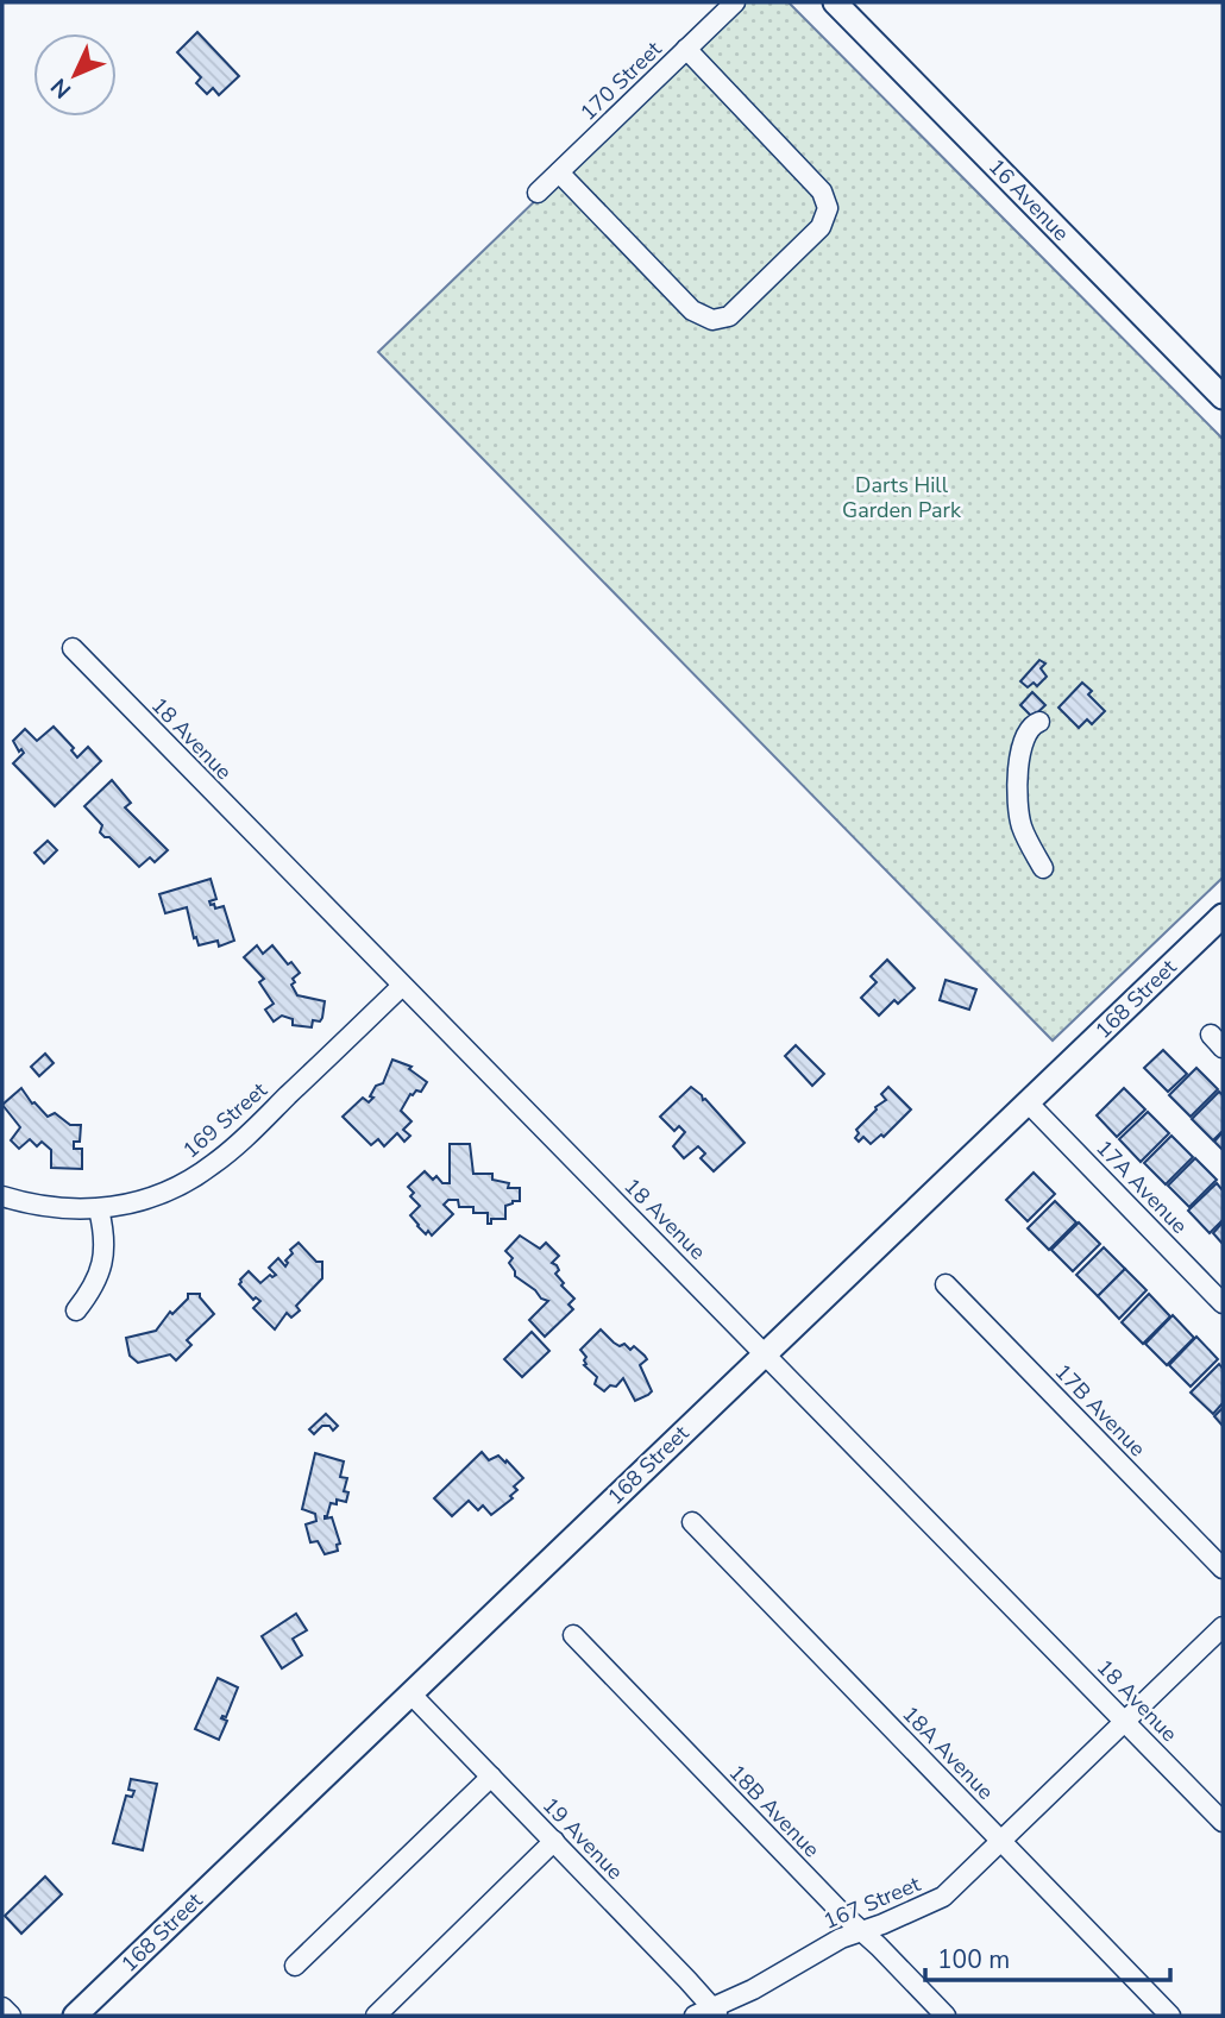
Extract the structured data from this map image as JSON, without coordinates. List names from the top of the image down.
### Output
{
  "streets": {
    "main road": ["16 Avenue", "168 Street"],
    "street": [
      "170 Street",
      "18 Avenue",
      "169 Street",
      "17A Avenue",
      "17B Avenue",
      "18A Avenue",
      "18B Avenue",
      "19 Avenue",
      "167 Street"
    ]
  },
  "crossings": [
    ["18 Avenue", "168 Street"],
    ["18 Avenue", "169 Street"],
    ["18 Avenue", "167 Street"],
    ["168 Street", "17A Avenue"],
    ["168 Street", "19 Avenue"],
    ["18A Avenue", "167 Street"],
    ["18B Avenue", "167 Street"],
    ["19 Avenue", "167 Street"]
  ],
  "parks": ["Darts Hill Garden Park"],
  "scale_bar": "100 m",
  "north": "bottom left"
}
